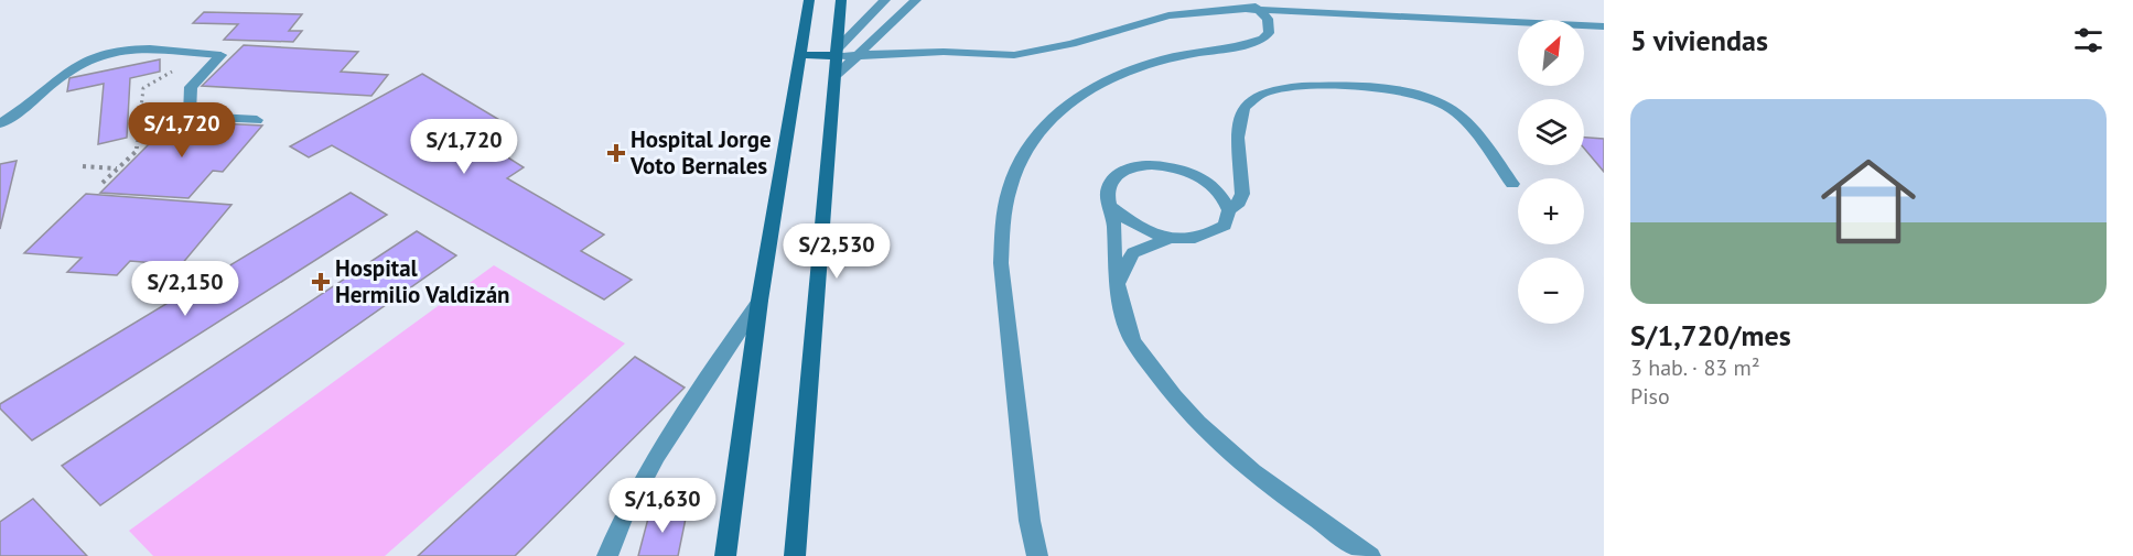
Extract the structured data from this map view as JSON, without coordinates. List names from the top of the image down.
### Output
{
  "places": {
    "health": ["Hospital Jorge Voto Bernales", "Hospital Hermilio Valdizán"]
  },
  "north": "top right",
  "page": {
    "heading": "5 viviendas",
    "map_buttons": ["+", "−"],
    "list": [
      {
        "name": "S/1,720/mes",
        "note": "3 hab. · 83 m² · Piso"
      }
    ],
    "price": [
      "S/1,720",
      "S/1,720",
      "S/2,530",
      "S/2,150",
      "S/1,630"
    ]
  }
}
